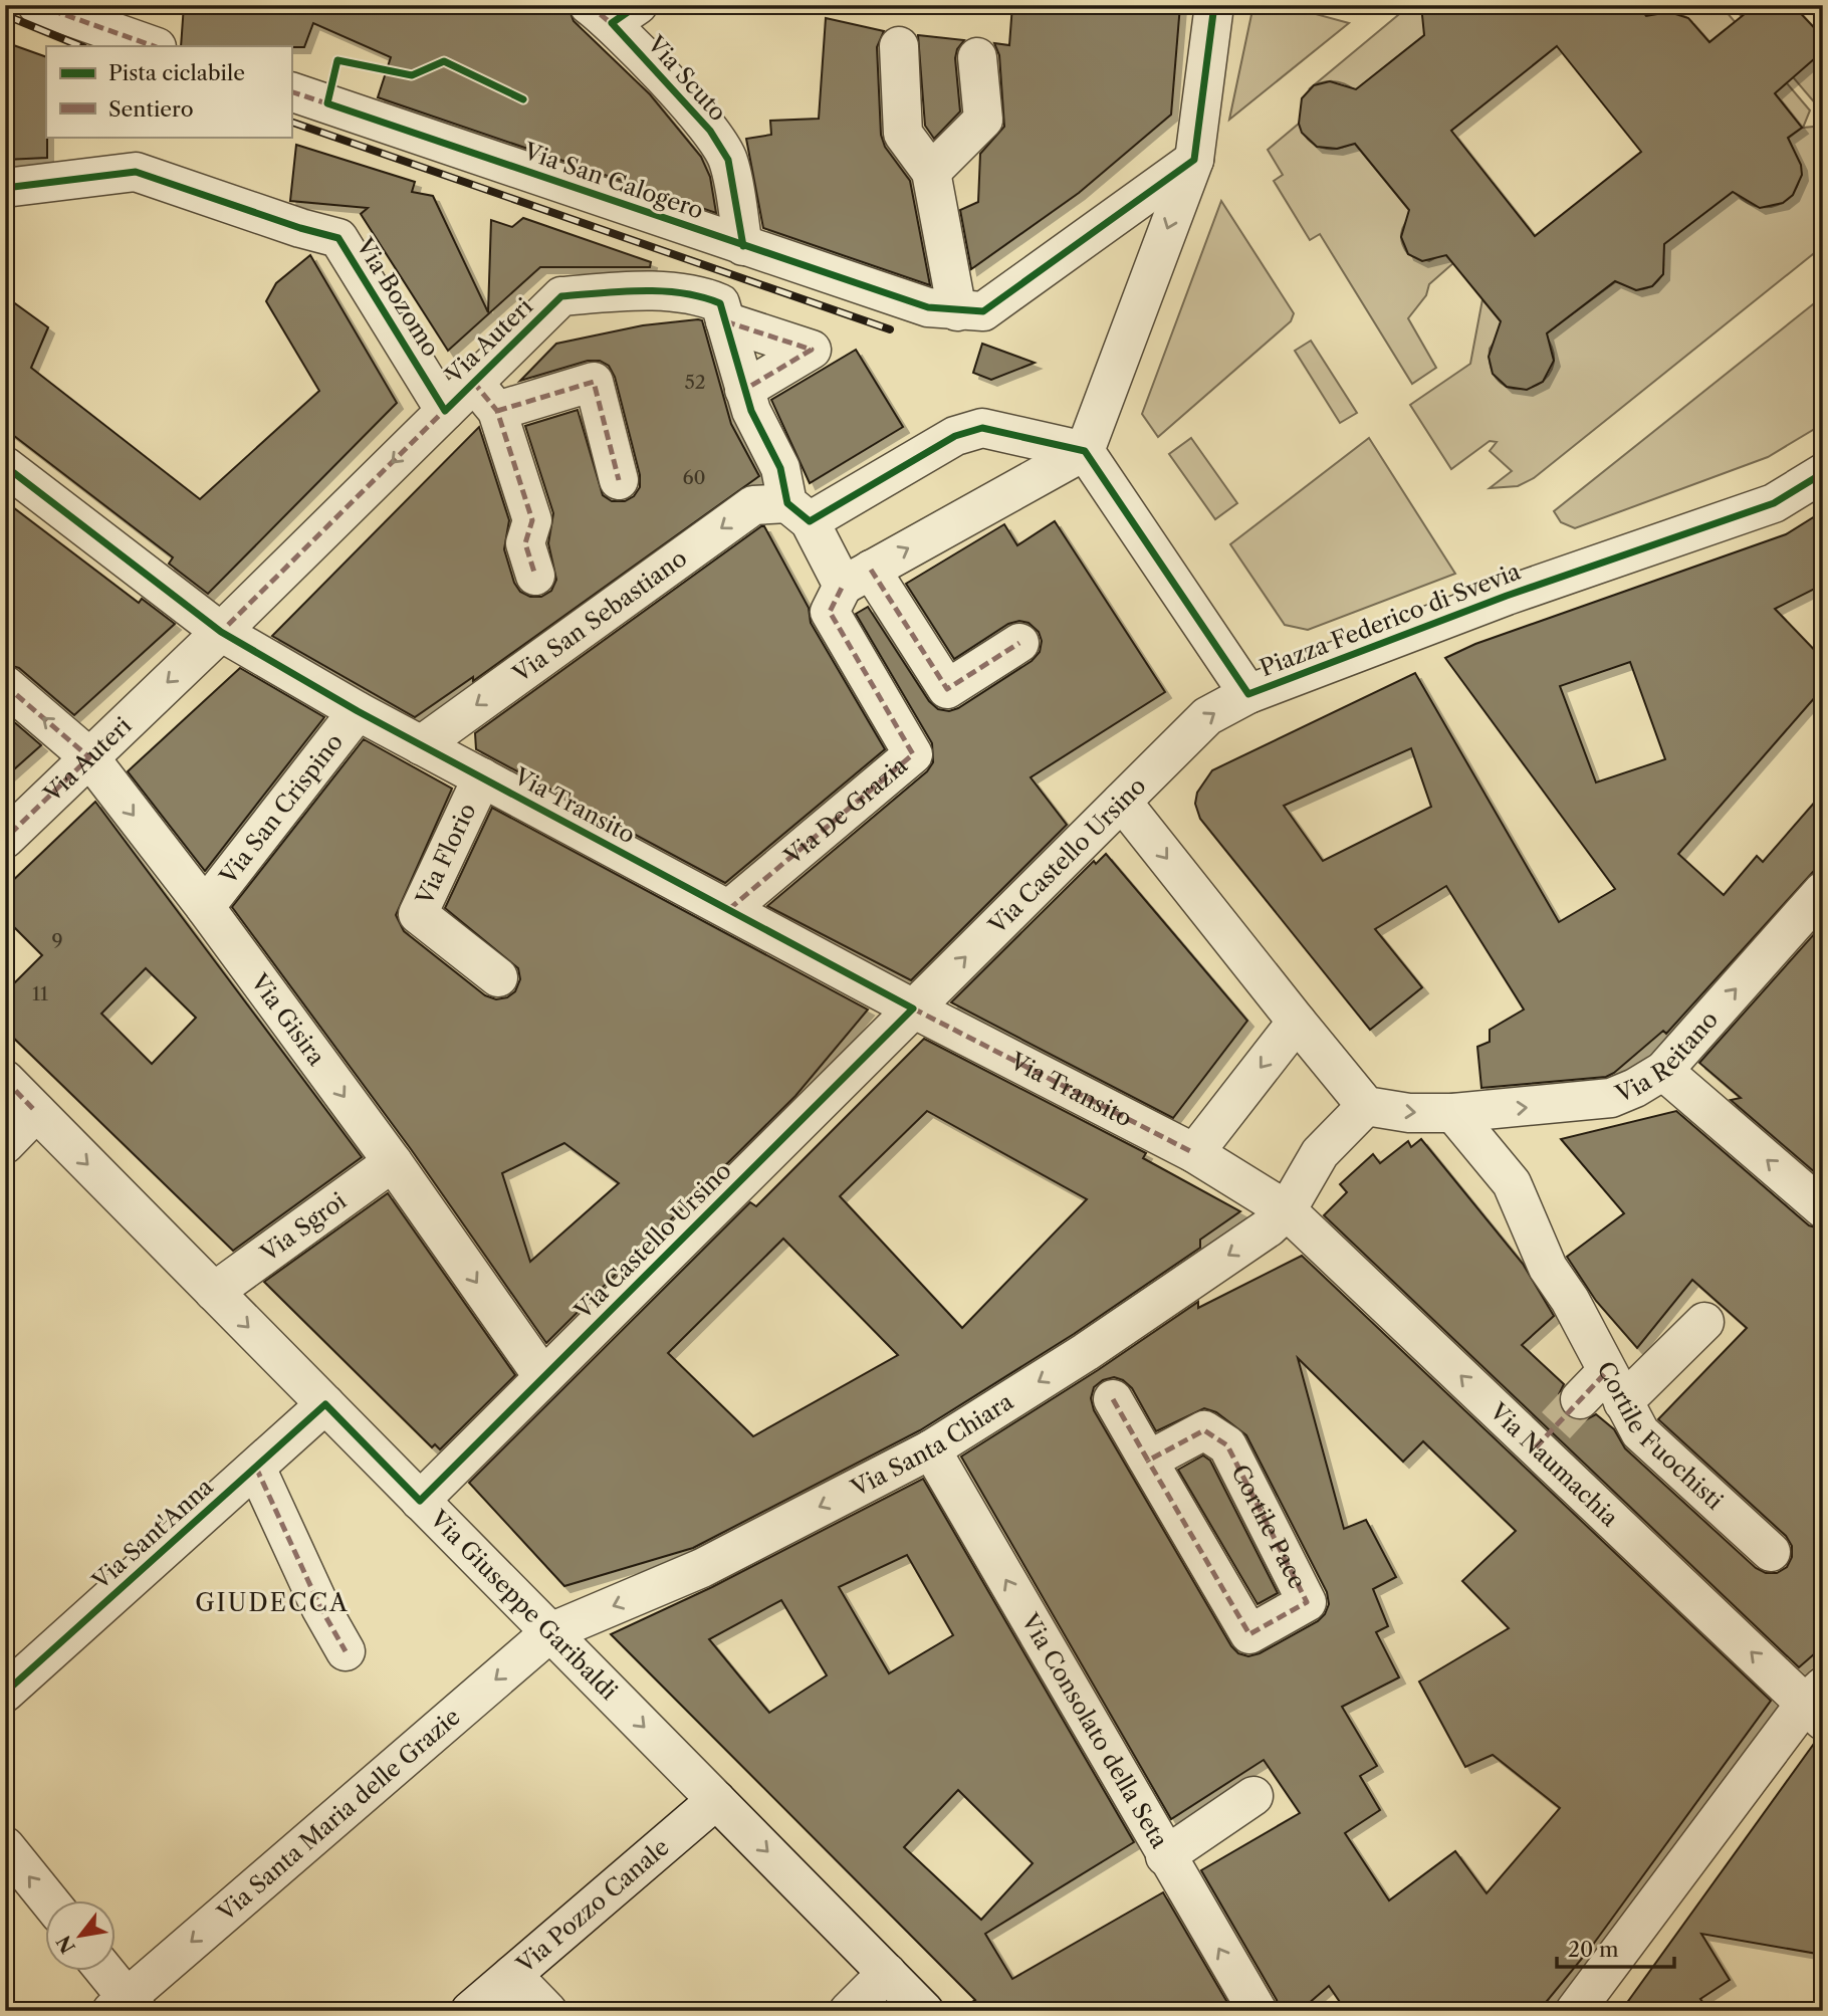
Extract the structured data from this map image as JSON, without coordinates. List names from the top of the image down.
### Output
{
  "streets": {
    "street": [
      "Via Scuto",
      "Via San Calogero",
      "Via Bozomo",
      "Via Auteri",
      "Via San Sebastiano",
      "Piazza Federico di Svevia",
      "Via Transito",
      "Via San Crispino",
      "Via De Grazia",
      "Via Florio",
      "Via Castello Ursino",
      "Via Gisira",
      "Via Reitano",
      "Via Sgroi",
      "Cortile Fuochisti",
      "Via Santa Chiara",
      "Via Naumachia",
      "Cortile Pace",
      "Via Sant'Anna",
      "Via Giuseppe Garibaldi",
      "Via Consolato della Seta",
      "Via Santa Maria delle Grazie",
      "Via Pozzo Canale"
    ]
  },
  "crossings": [
    ["Via Scuto", "Via San Calogero"],
    ["Via Bozomo", "Via Auteri"],
    ["Via Auteri", "Via San Sebastiano"],
    ["Via Auteri", "Via Transito"],
    ["Via Auteri", "Via Gisira"],
    ["Via San Sebastiano", "Via Transito"],
    ["Piazza Federico di Svevia", "Via Castello Ursino"],
    ["Via Transito", "Via San Crispino"],
    ["Via Transito", "Via De Grazia"],
    ["Via Transito", "Via Florio"],
    ["Via Transito", "Via Castello Ursino"],
    ["Via Transito", "Via Santa Chiara"],
    ["Via Transito", "Via Naumachia"],
    ["Via San Crispino", "Via Gisira"],
    ["Via Castello Ursino", "Via Gisira"],
    ["Via Castello Ursino", "Via Giuseppe Garibaldi"],
    ["Via Gisira", "Via Sgroi"],
    ["Via Reitano", "Cortile Fuochisti"],
    ["Via Reitano", "Via Santa Chiara"],
    ["Via Sgroi", "Via Giuseppe Garibaldi"],
    ["Via Santa Chiara", "Via Naumachia"],
    ["Via Santa Chiara", "Via Giuseppe Garibaldi"],
    ["Via Santa Chiara", "Via Consolato della Seta"],
    ["Via Santa Chiara", "Via Santa Maria delle Grazie"],
    ["Via Sant'Anna", "Via Giuseppe Garibaldi"],
    ["Via Giuseppe Garibaldi", "Via Santa Maria delle Grazie"],
    ["Via Giuseppe Garibaldi", "Via Pozzo Canale"]
  ],
  "one_way": [
    "Via Auteri",
    "Via San Sebastiano",
    "Via Santa Chiara",
    "Via Naumachia",
    "Via Giuseppe Garibaldi",
    "Via Consolato della Seta",
    "Via Santa Maria delle Grazie"
  ],
  "districts": ["GIUDECCA"],
  "house_numbers": [
    "52",
    "60",
    "9",
    "11"
  ],
  "legend": ["Pista ciclabile", "Sentiero"],
  "scale_bar": "20 m",
  "north": "bottom left"
}
